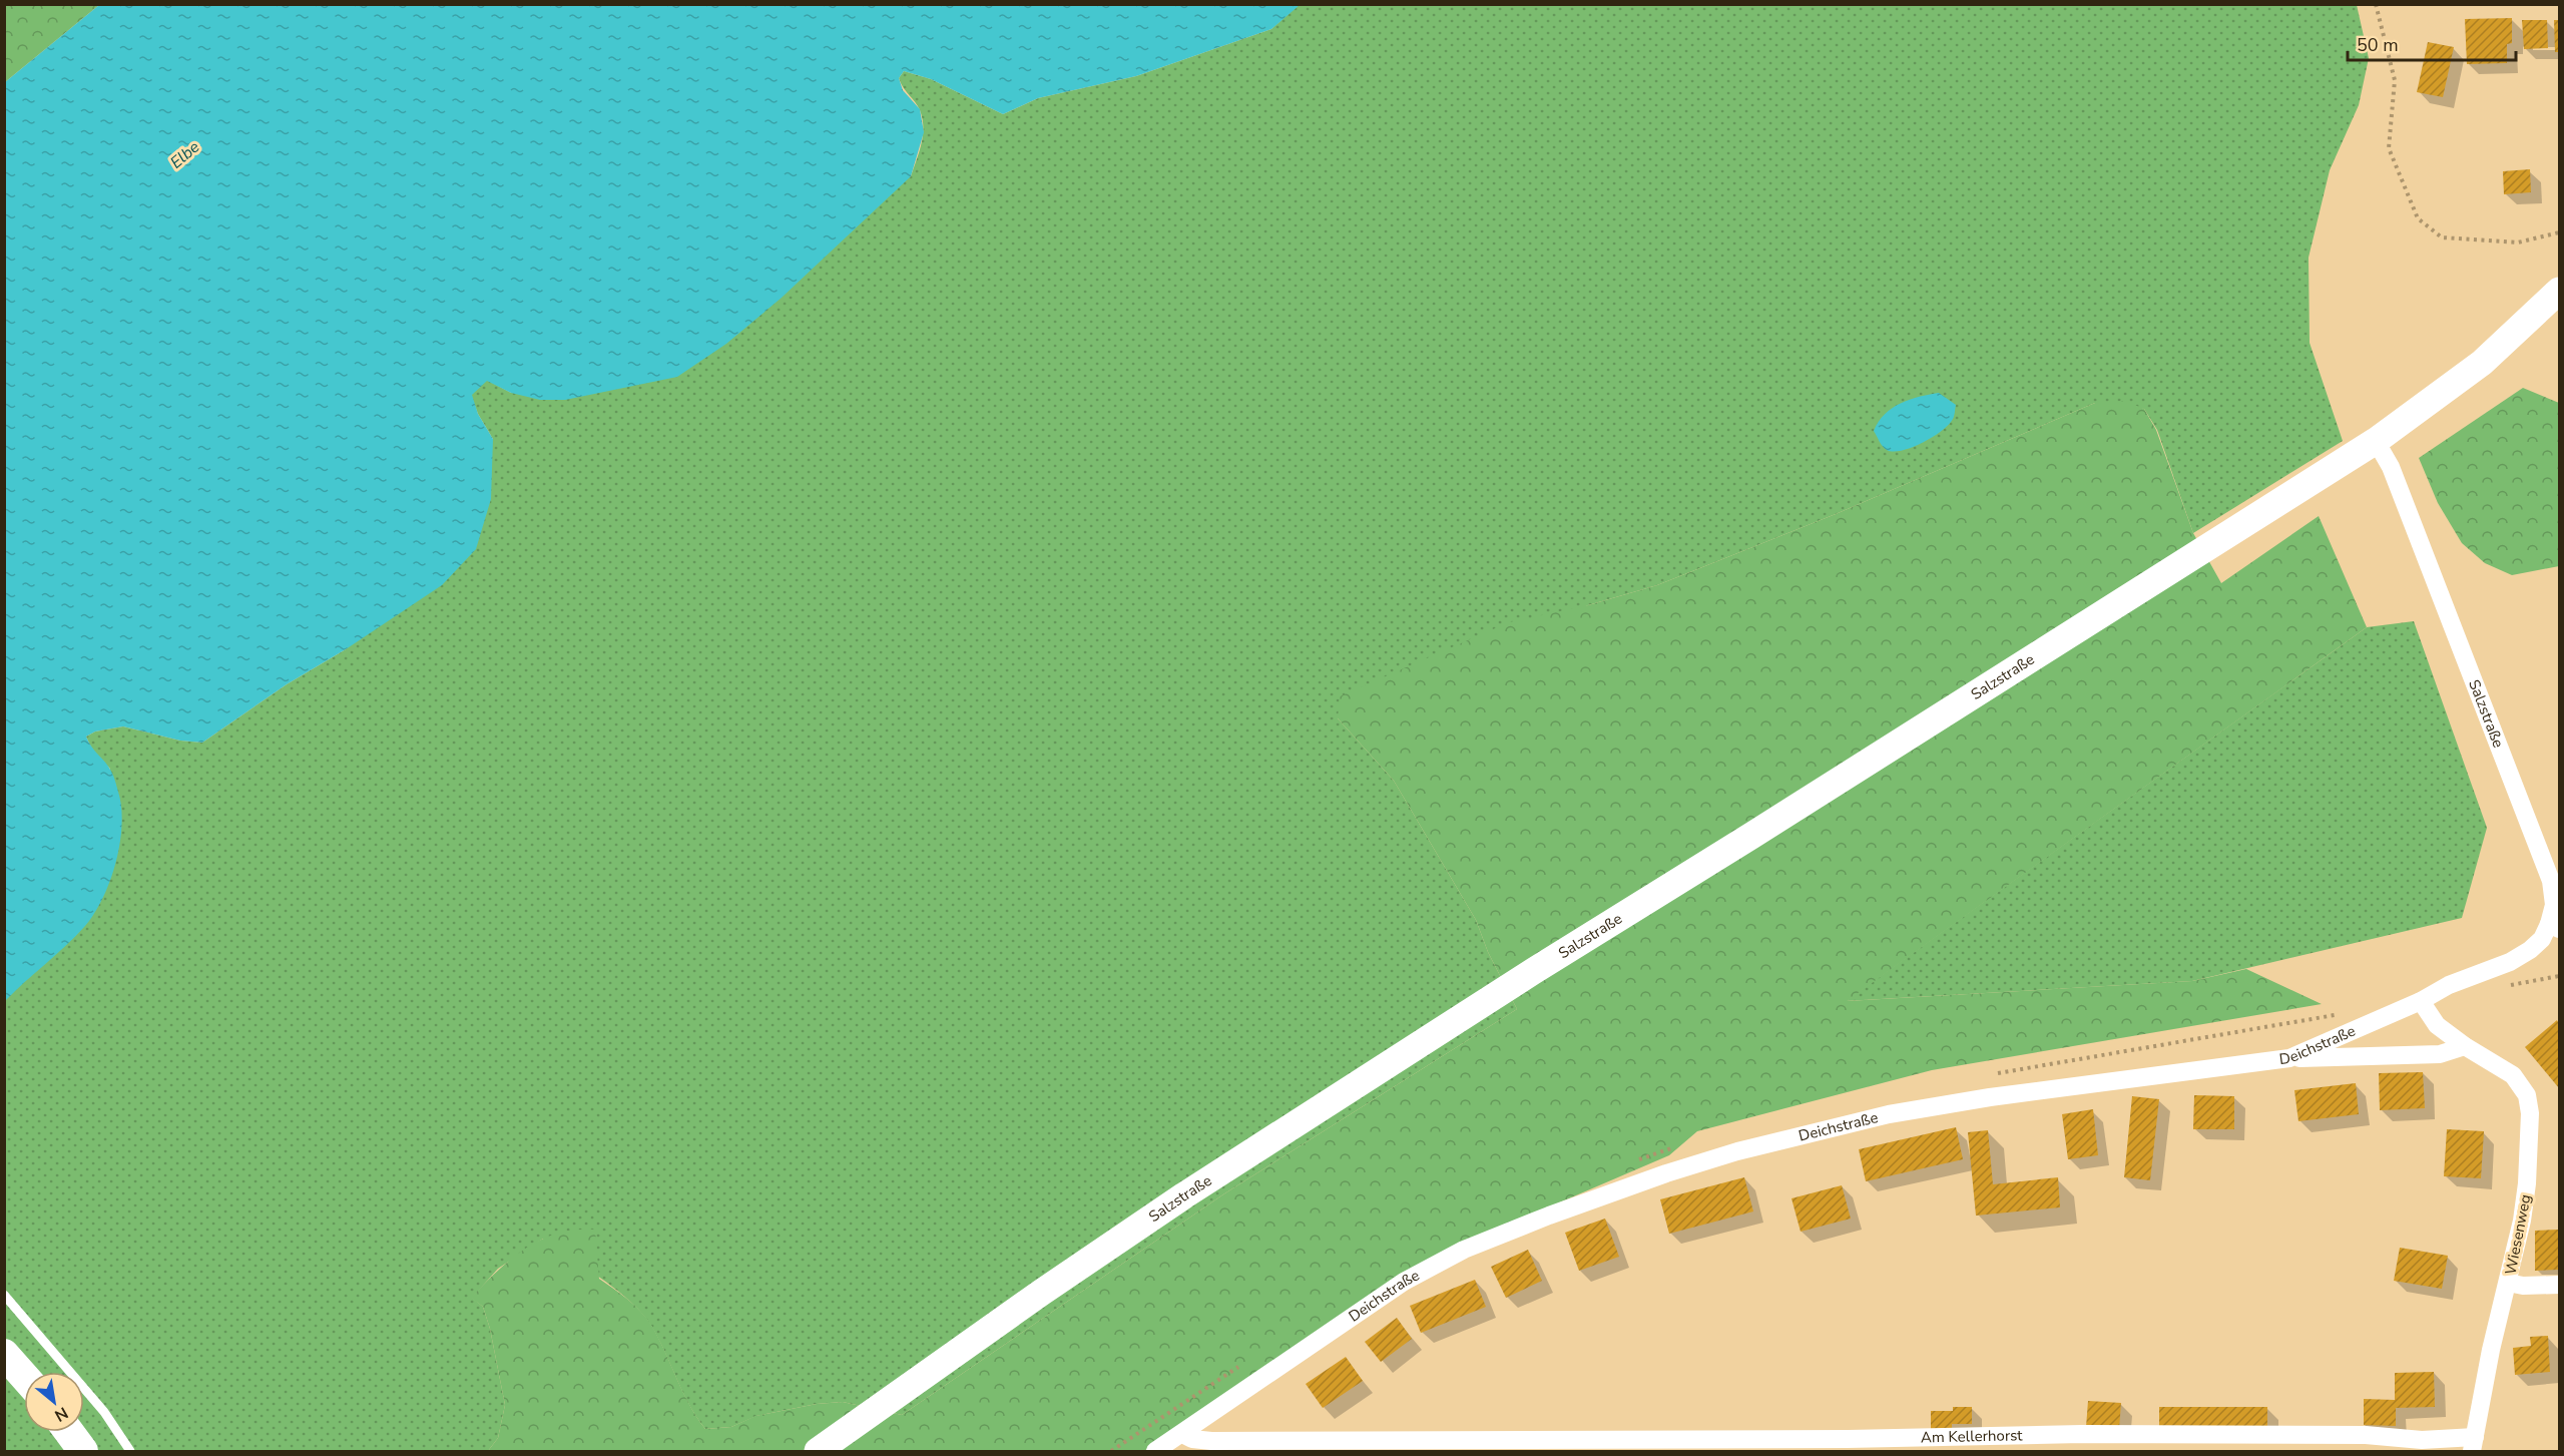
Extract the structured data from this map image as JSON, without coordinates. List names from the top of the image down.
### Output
{
  "streets": {
    "street": [
      "Salzstraße",
      "Deichstraße",
      "Wiesenweg",
      "Am Kellerhorst"
    ]
  },
  "crossings": [
    ["Salzstraße", "Deichstraße"],
    ["Deichstraße", "Wiesenweg"],
    ["Deichstraße", "Am Kellerhorst"],
    ["Wiesenweg", "Am Kellerhorst"]
  ],
  "water": ["Elbe"],
  "scale_bar": "50 m",
  "north": "bottom right"
}
